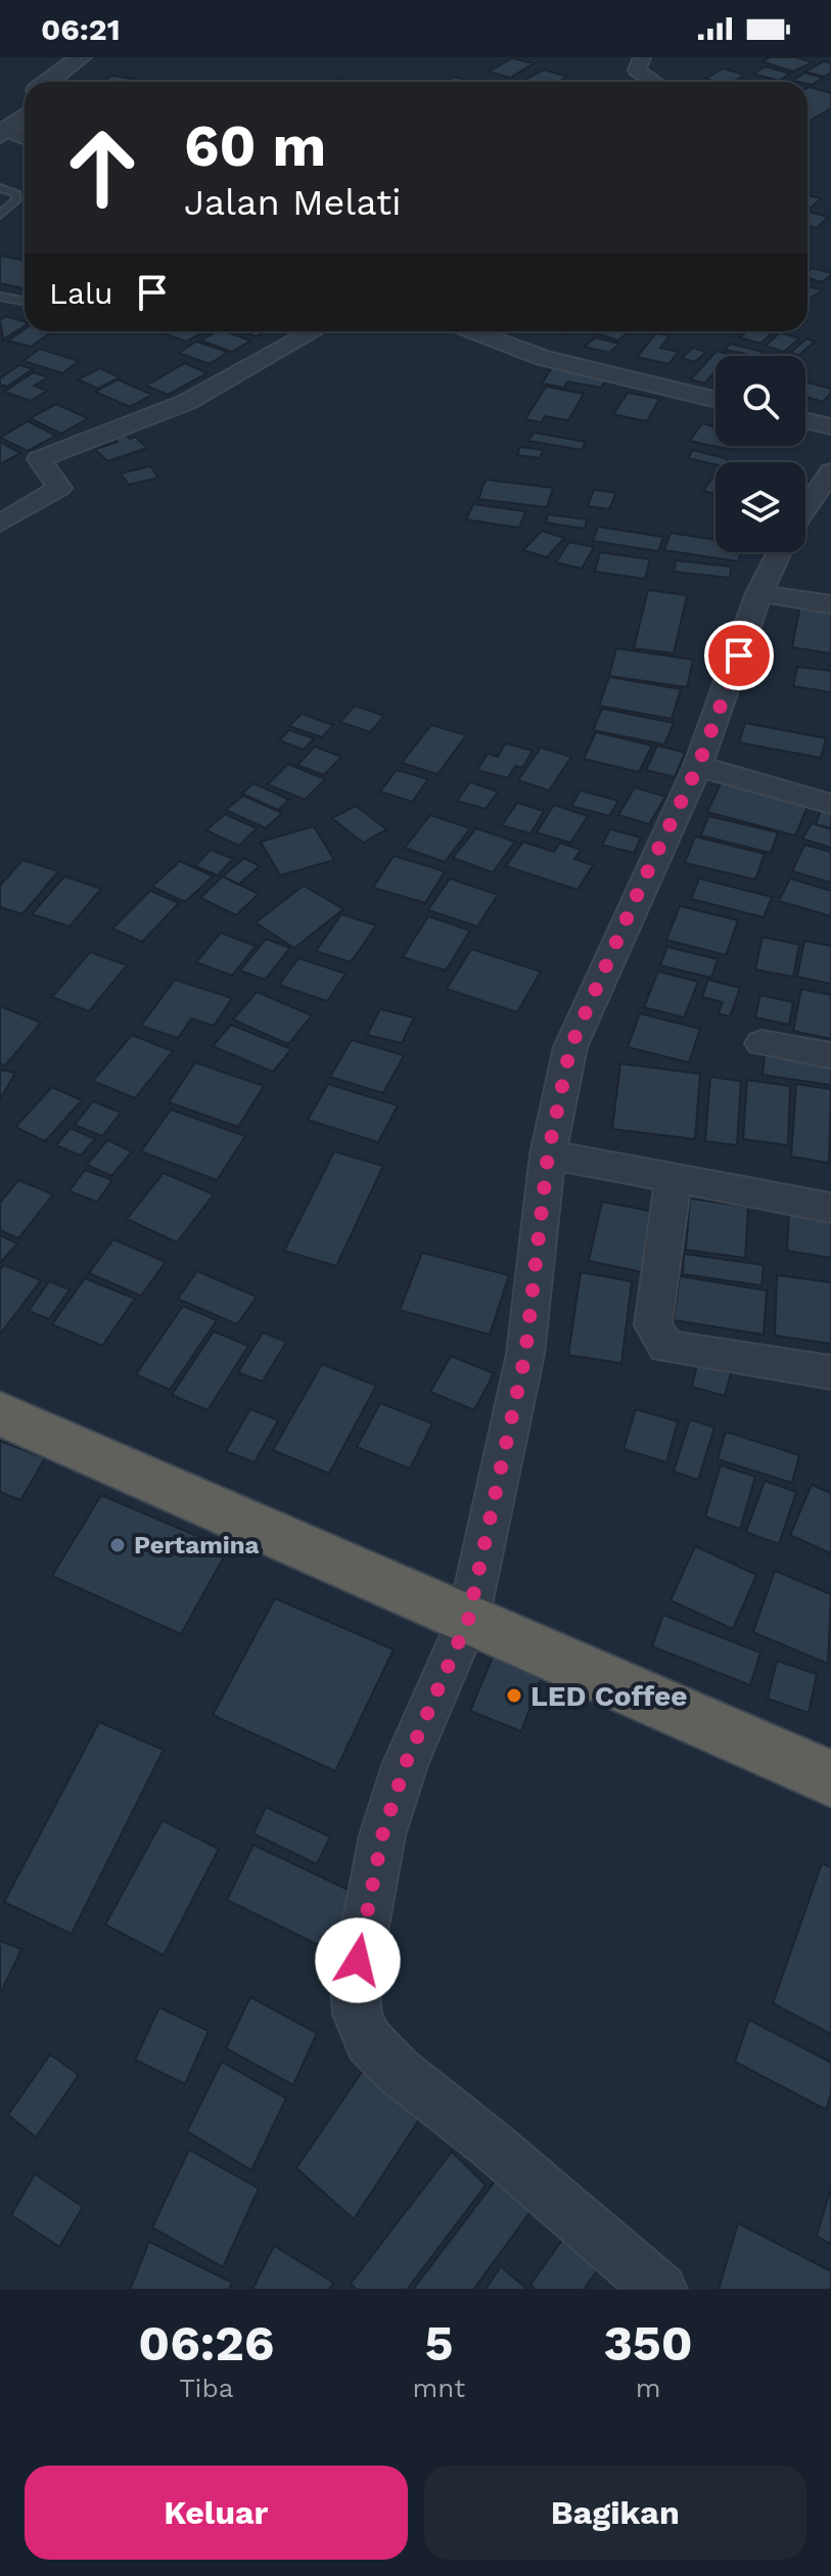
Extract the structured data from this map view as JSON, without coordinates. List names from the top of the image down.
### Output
{
  "places": ["Pertamina", "LED Coffee"],
  "page": {
    "status": "06:21",
    "turn": ["60 m", "Jalan Melati"],
    "then": "Lalu",
    "eta": [
      "06:26",
      "Tiba",
      "5",
      "mnt",
      "350",
      "m"
    ],
    "buttons": ["Keluar", "Bagikan"]
  }
}
